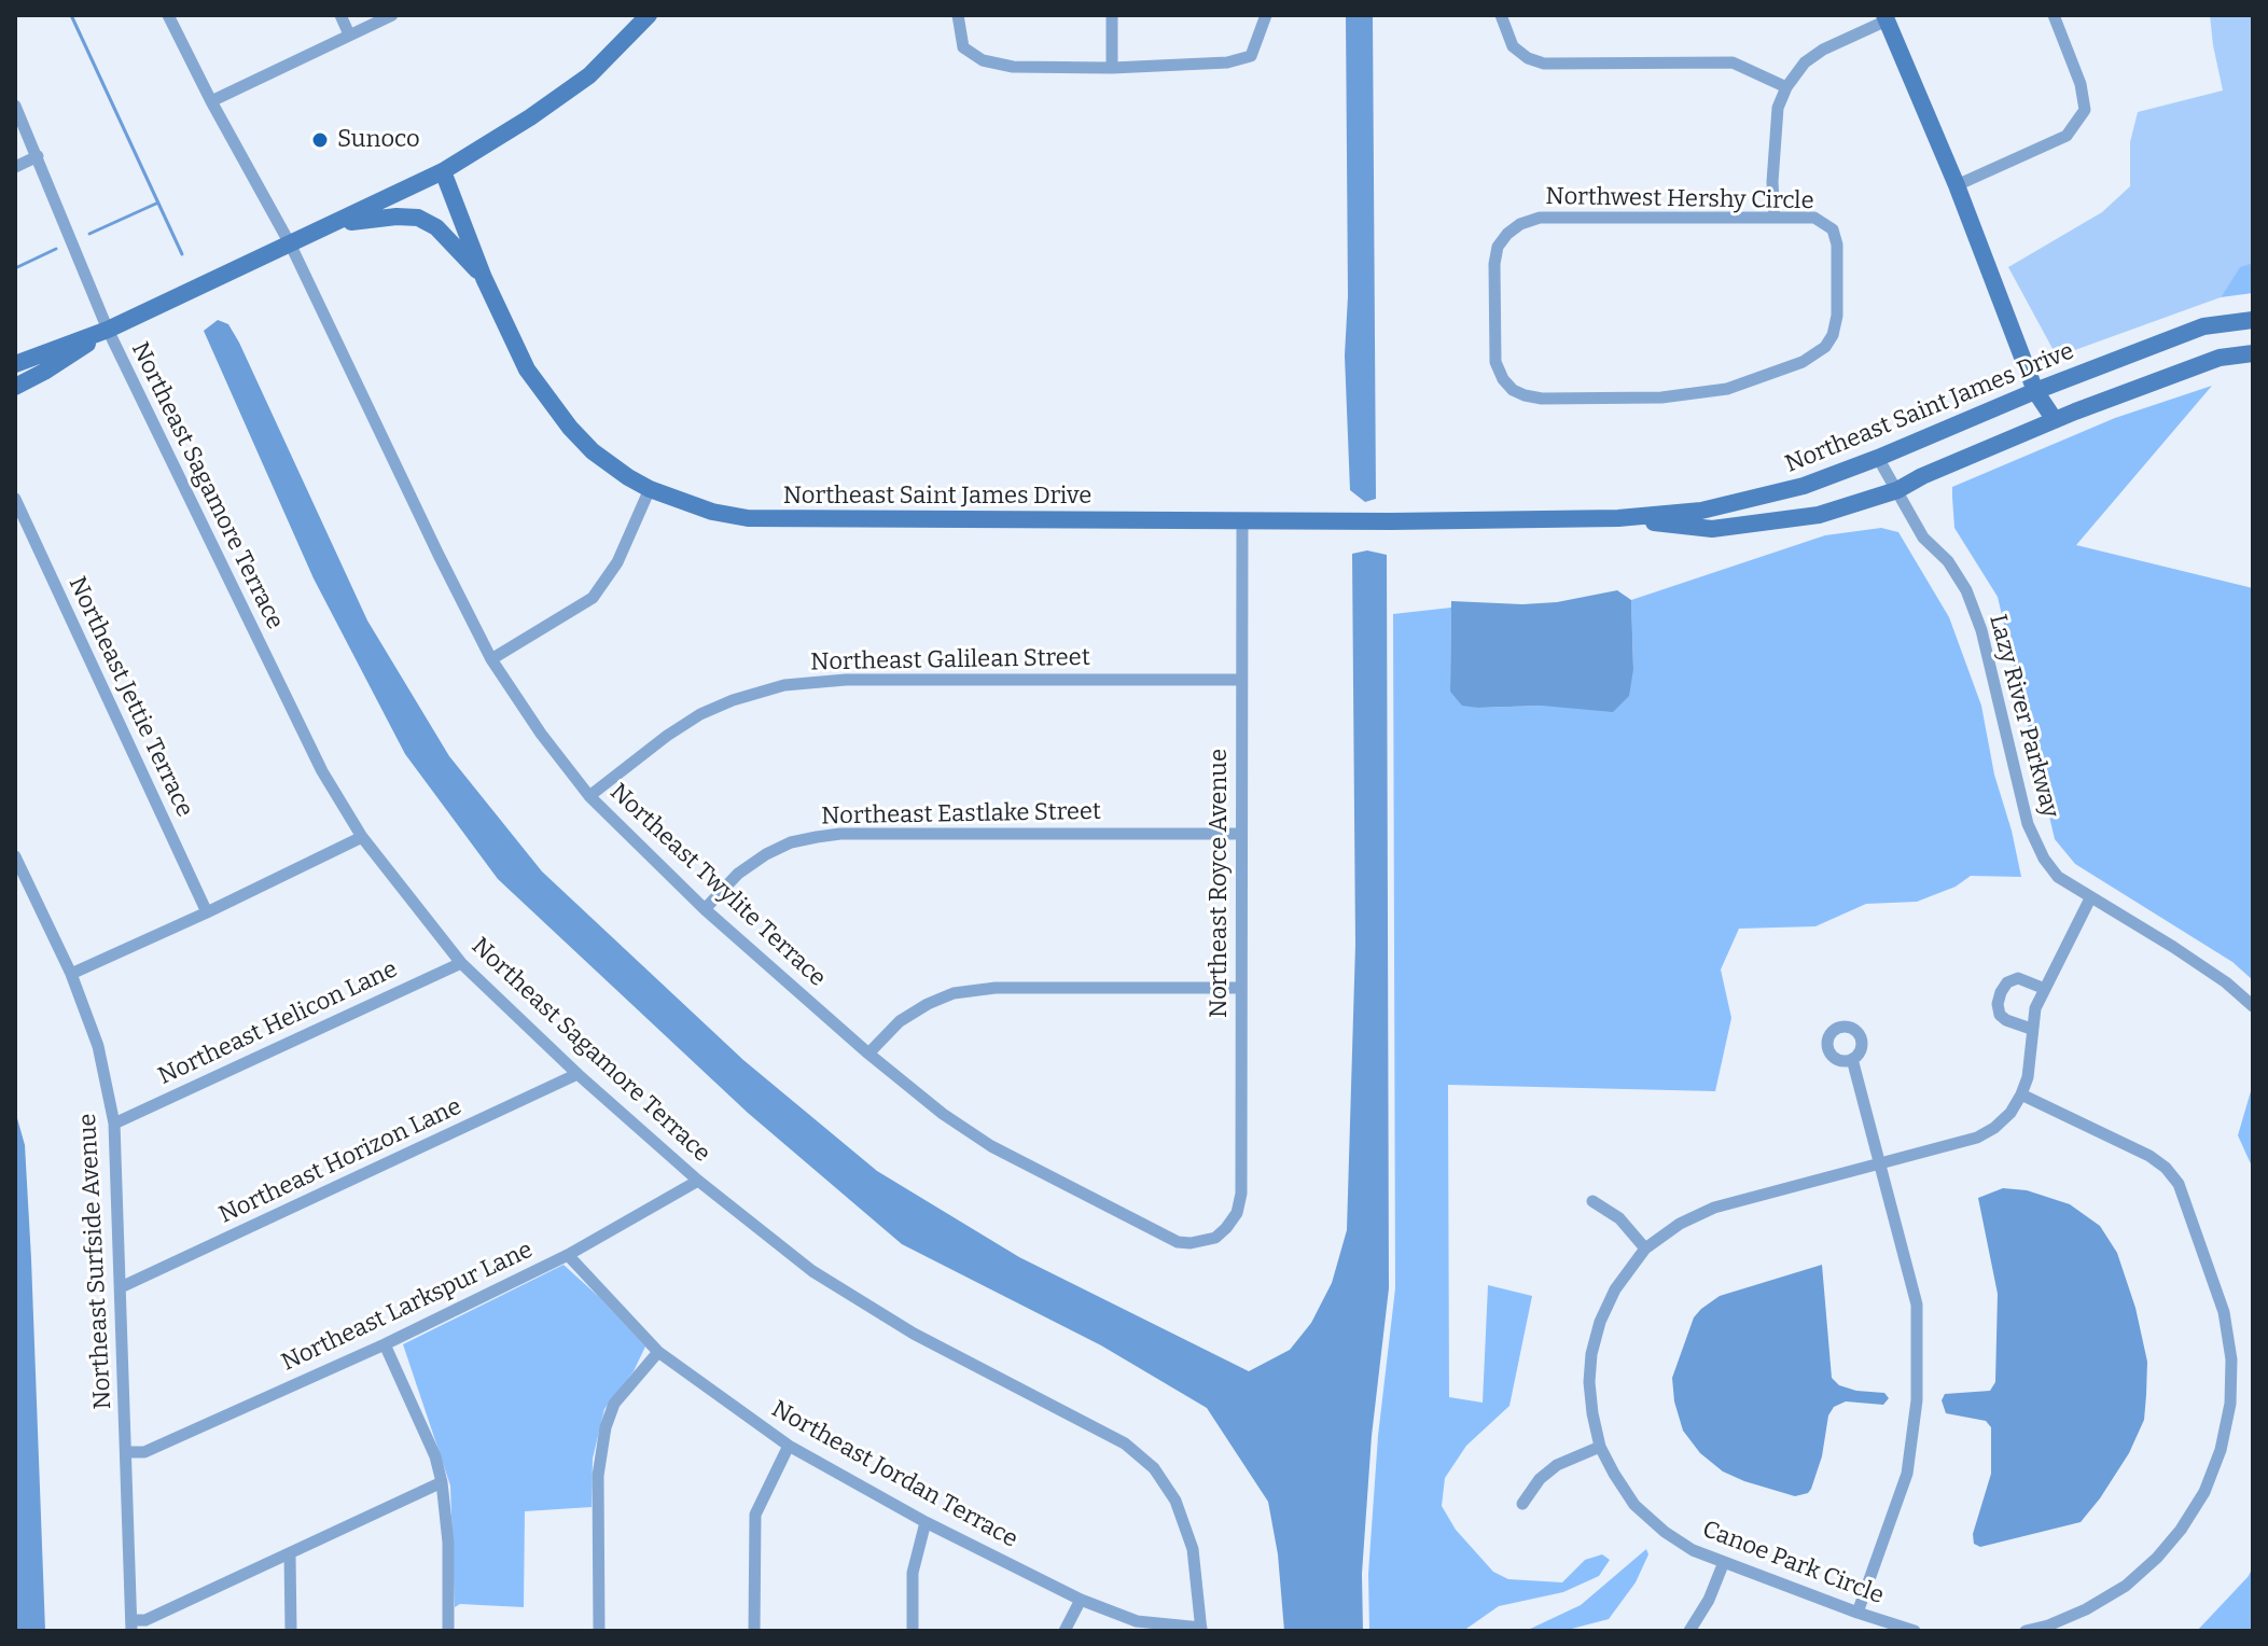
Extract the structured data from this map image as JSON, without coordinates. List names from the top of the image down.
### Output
{
  "streets": {
    "main road": ["Northeast Saint James Drive"],
    "street": [
      "Northwest Hershy Circle",
      "Northeast Sagamore Terrace",
      "Northeast Galilean Street",
      "Northeast Jettie Terrace",
      "Lazy River Parkway",
      "Northeast Eastlake Street",
      "Northeast Royce Avenue",
      "Northeast Twylite Terrace",
      "Northeast Helicon Lane",
      "Northeast Horizon Lane",
      "Northeast Surfside Avenue",
      "Northeast Larkspur Lane",
      "Northeast Jordan Terrace",
      "Canoe Park Circle"
    ]
  },
  "crossings": [
    ["Northeast Saint James Drive", "Lazy River Parkway"],
    ["Northeast Saint James Drive", "Northeast Royce Avenue"],
    ["Northeast Sagamore Terrace", "Northeast Helicon Lane"],
    ["Northeast Sagamore Terrace", "Northeast Horizon Lane"],
    ["Northeast Sagamore Terrace", "Northeast Larkspur Lane"],
    ["Northeast Sagamore Terrace", "Northeast Jordan Terrace"],
    ["Northeast Galilean Street", "Northeast Royce Avenue"],
    ["Northeast Galilean Street", "Northeast Twylite Terrace"],
    ["Northeast Eastlake Street", "Northeast Royce Avenue"],
    ["Northeast Eastlake Street", "Northeast Twylite Terrace"],
    ["Northeast Royce Avenue", "Northeast Twylite Terrace"],
    ["Northeast Helicon Lane", "Northeast Surfside Avenue"],
    ["Northeast Horizon Lane", "Northeast Surfside Avenue"],
    ["Northeast Surfside Avenue", "Northeast Larkspur Lane"],
    ["Northeast Larkspur Lane", "Northeast Jordan Terrace"]
  ],
  "places": ["Sunoco"]
}
